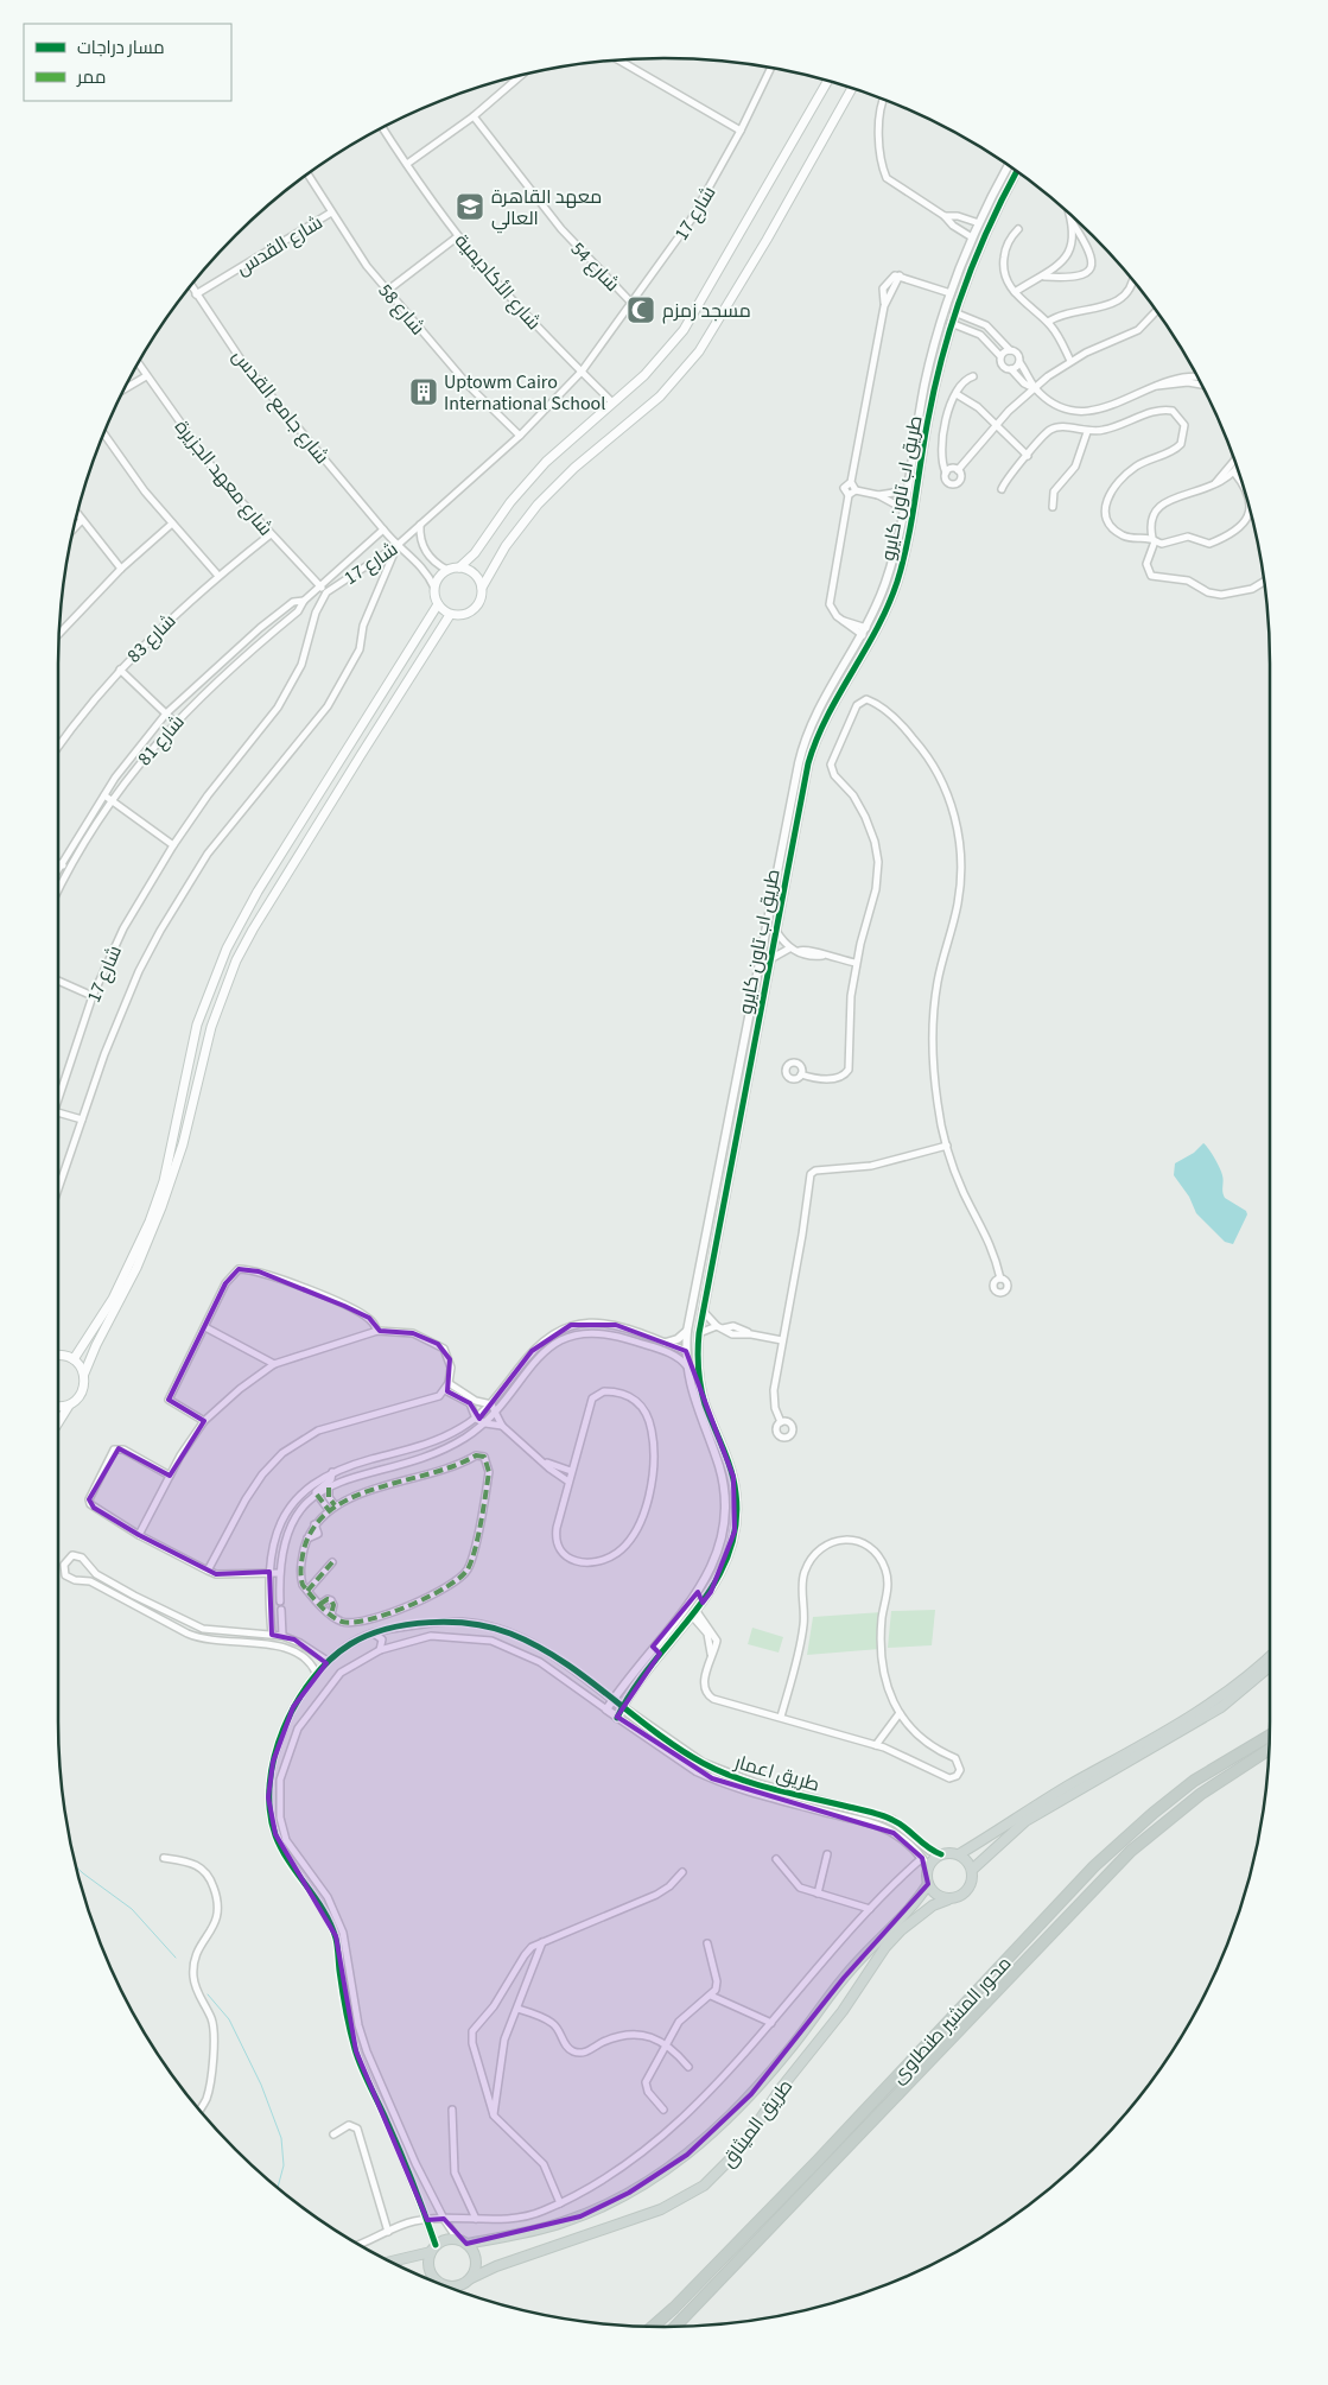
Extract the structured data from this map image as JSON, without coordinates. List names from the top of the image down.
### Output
{
  "streets": {
    "highway": ["محور المشير طنطاوى"],
    "main road": ["طريق اعمار", "طريق الميثاق"],
    "street": [
      "شارع 17",
      "شارع القدس",
      "شارع 54",
      "شارع الأكاديمية",
      "شارع 58",
      "شارع جامع القدس",
      "شارع معهد الجزيرة",
      "طريق اب تاون كايرو",
      "شارع 83",
      "شارع 81"
    ]
  },
  "crossings": [
    ["شارع 17", "شارع 54"],
    ["شارع 17", "شارع الأكاديمية"],
    ["شارع 17", "شارع 58"],
    ["شارع 17", "شارع معهد الجزيرة"],
    ["شارع القدس", "شارع 58"],
    ["شارع القدس", "شارع جامع القدس"],
    ["شارع جامع القدس", "شارع 81"],
    ["شارع معهد الجزيرة", "شارع 83"],
    ["شارع معهد الجزيرة", "شارع 81"],
    ["طريق اب تاون كايرو", "طريق اعمار"],
    ["طريق اعمار", "طريق الميثاق"]
  ],
  "places": {
    "school or university": ["معهد القاهرة العالي"],
    "mosque": ["مسجد زمزم"],
    "building": ["Uptowm Cairo International School"]
  },
  "legend": ["مسار دراجات", "ممر"]
}
